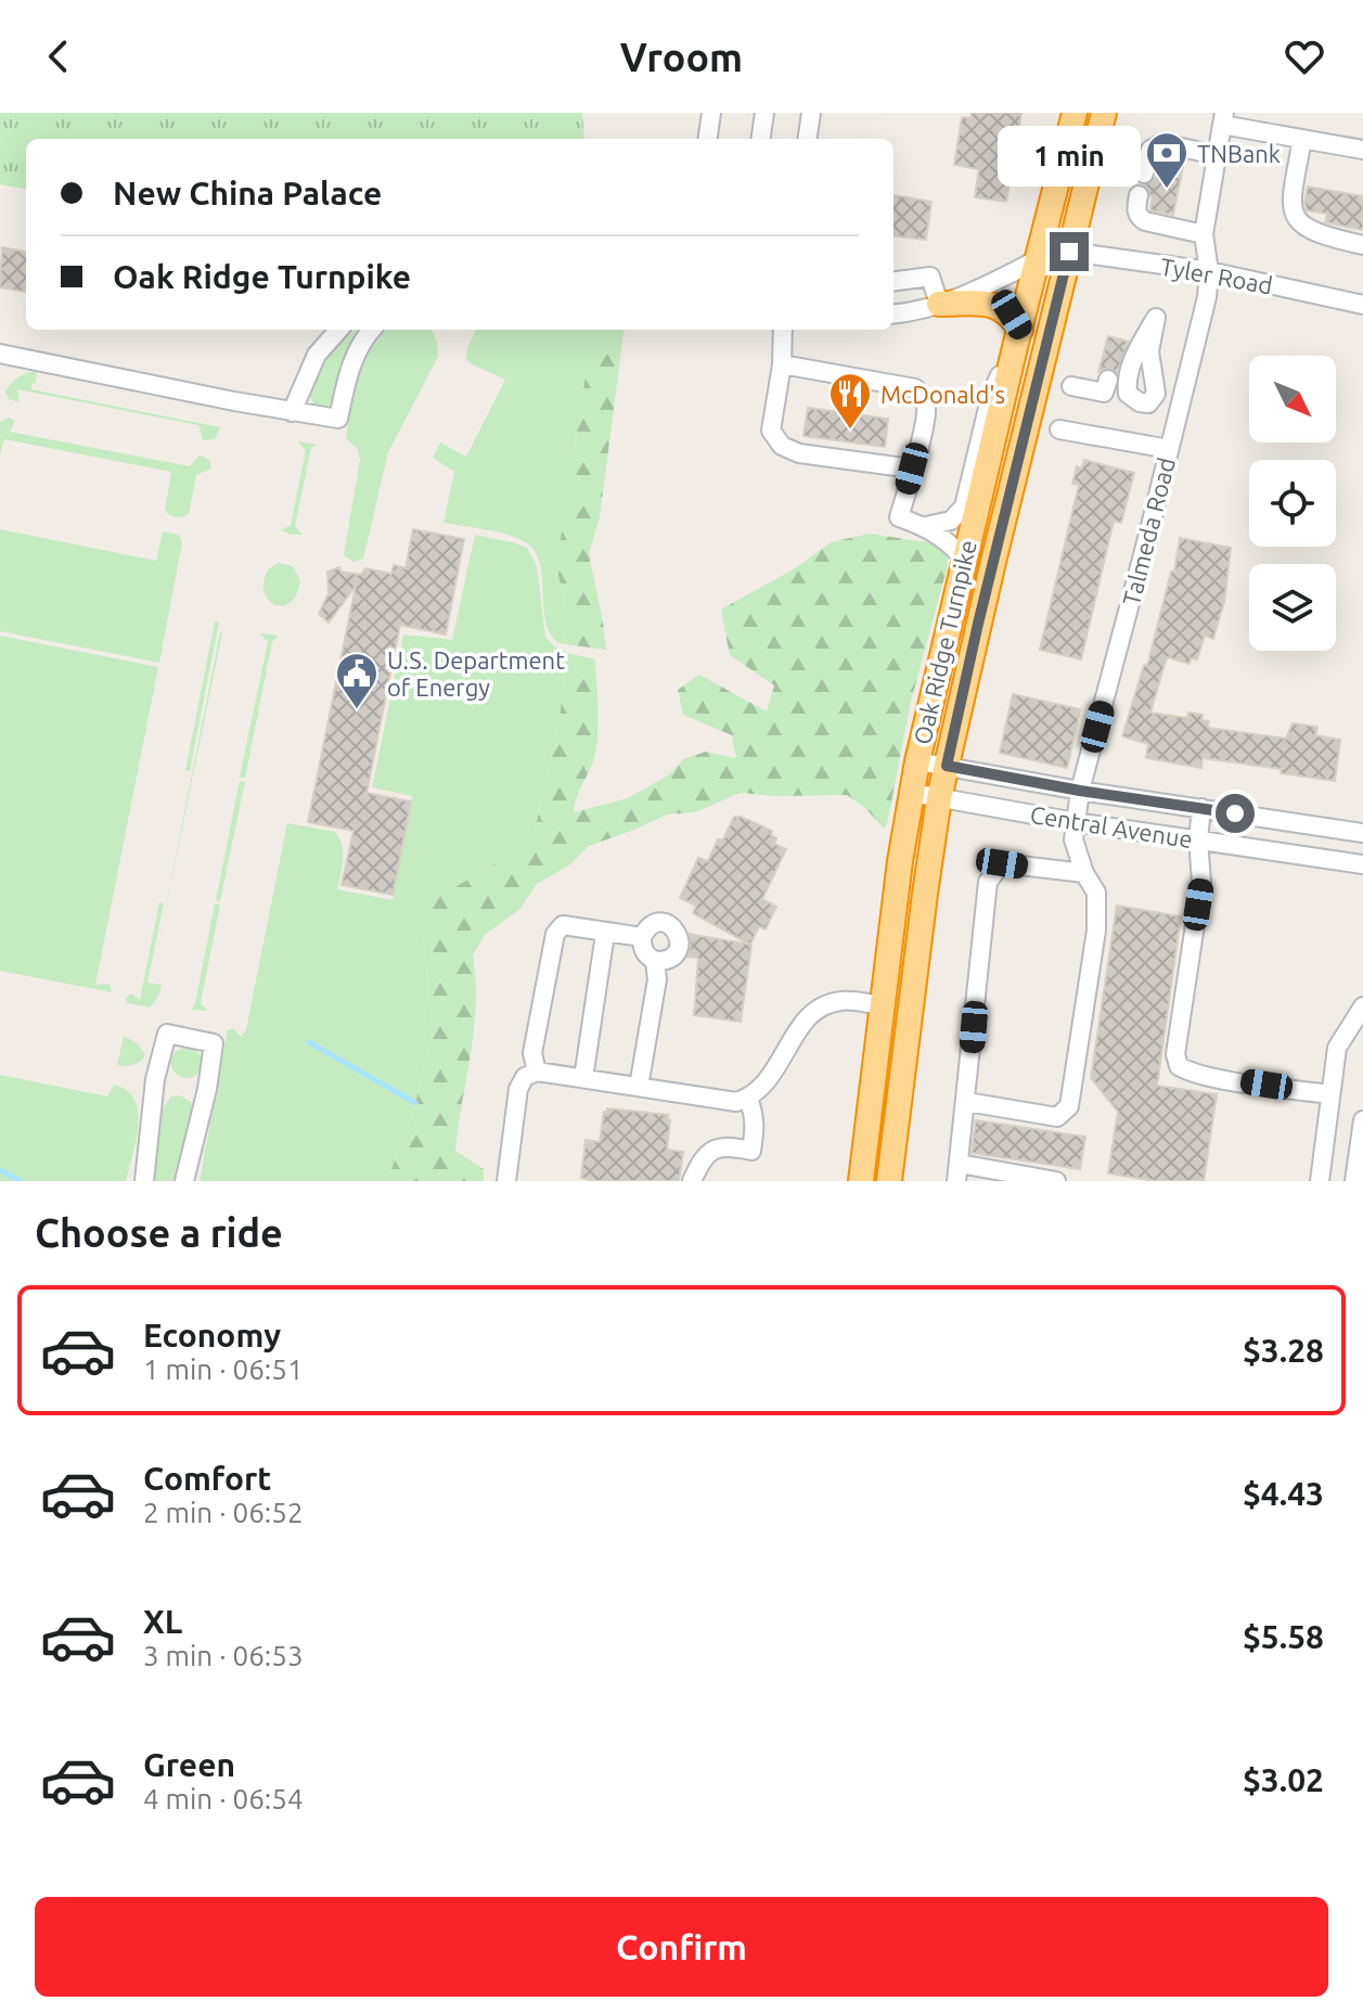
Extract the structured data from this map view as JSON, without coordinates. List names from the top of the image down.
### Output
{
  "streets": {
    "highway": ["Oak Ridge Turnpike"],
    "street": ["Tyler Road", "Talmeda Road", "Central Avenue"]
  },
  "crossings": [
    ["Tyler Road", "Talmeda Road"],
    ["Tyler Road", "Oak Ridge Turnpike"],
    ["Talmeda Road", "Central Avenue"],
    ["Oak Ridge Turnpike", "Central Avenue"]
  ],
  "places": {
    "bank": ["TNBank"],
    "restaurant": ["McDonald's"],
    "public building": ["U.S. Department of Energy"]
  },
  "north": "bottom right",
  "page": {
    "header": "Vroom",
    "bubble": "1 min",
    "banner": ["New China Palace", "Oak Ridge Turnpike"],
    "heading": "Choose a ride",
    "list": [
      {
        "name": "Economy",
        "note": "1 min · 06:51",
        "value": "$3.28"
      },
      {
        "name": "Comfort",
        "note": "2 min · 06:52",
        "value": "$4.43"
      },
      {
        "name": "XL",
        "note": "3 min · 06:53",
        "value": "$5.58"
      },
      {
        "name": "Green",
        "note": "4 min · 06:54",
        "value": "$3.02"
      }
    ],
    "buttons": "Confirm"
  }
}
